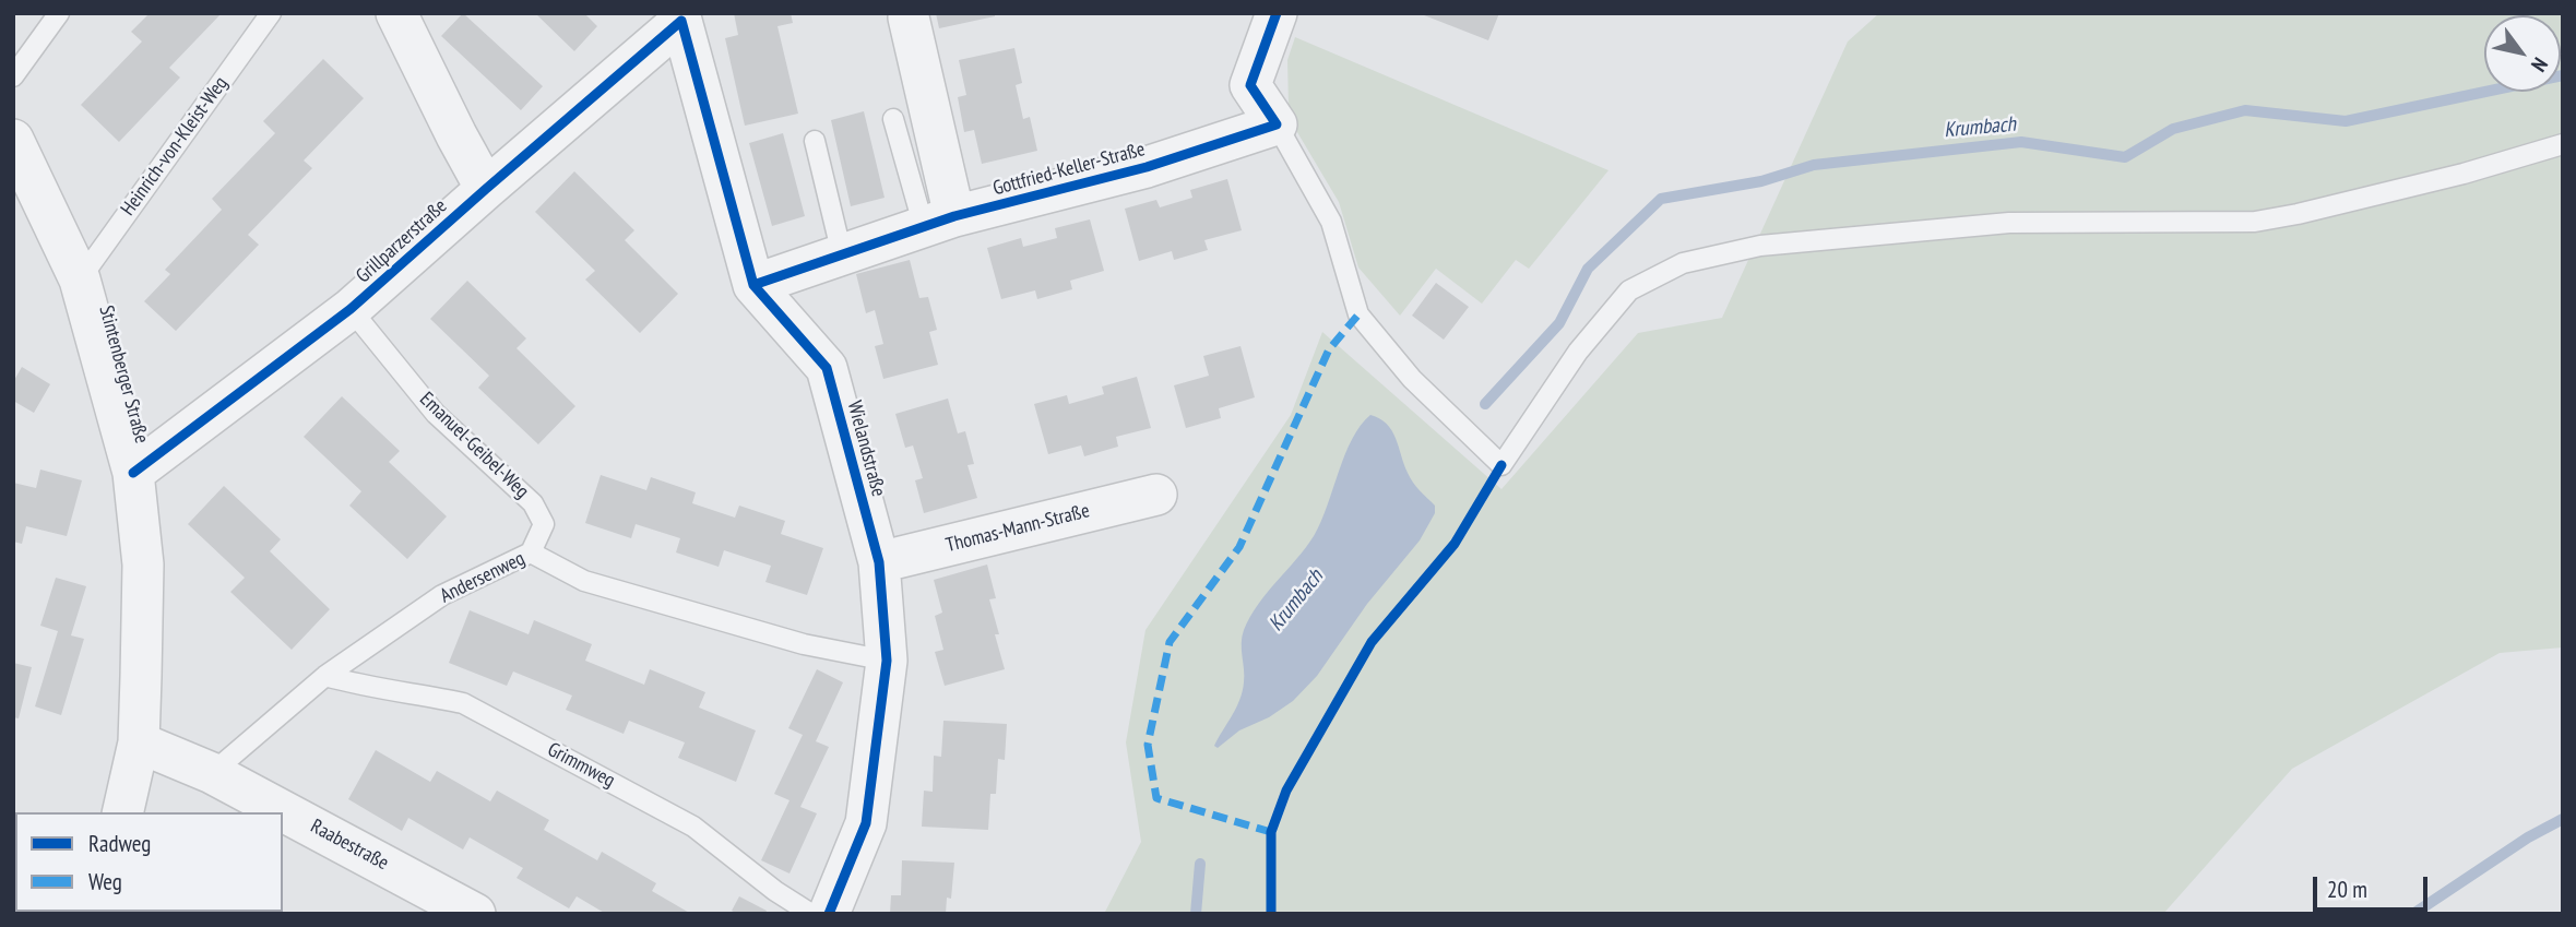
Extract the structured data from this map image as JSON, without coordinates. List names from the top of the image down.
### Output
{
  "streets": {
    "street": [
      "Gottfried-Keller-Straße",
      "Grillparzerstraße",
      "Stintenberger Straße",
      "Wielandstraße",
      "Thomas-Mann-Straße",
      "Raabestraße"
    ],
    "lane": [
      "Heinrich-von-Kleist-Weg",
      "Emanuel-Geibel-Weg",
      "Andersenweg",
      "Grimmweg"
    ]
  },
  "crossings": [
    ["Heinrich-von-Kleist-Weg", "Stintenberger Straße"],
    ["Gottfried-Keller-Straße", "Wielandstraße"],
    ["Grillparzerstraße", "Stintenberger Straße"],
    ["Grillparzerstraße", "Emanuel-Geibel-Weg"],
    ["Grillparzerstraße", "Wielandstraße"],
    ["Stintenberger Straße", "Raabestraße"],
    ["Emanuel-Geibel-Weg", "Andersenweg"],
    ["Wielandstraße", "Thomas-Mann-Straße"],
    ["Wielandstraße", "Andersenweg"],
    ["Andersenweg", "Grimmweg"],
    ["Andersenweg", "Raabestraße"]
  ],
  "water": ["Krumbach"],
  "legend": ["Radweg", "Weg"],
  "scale_bar": "20 m",
  "north": "bottom right"
}
